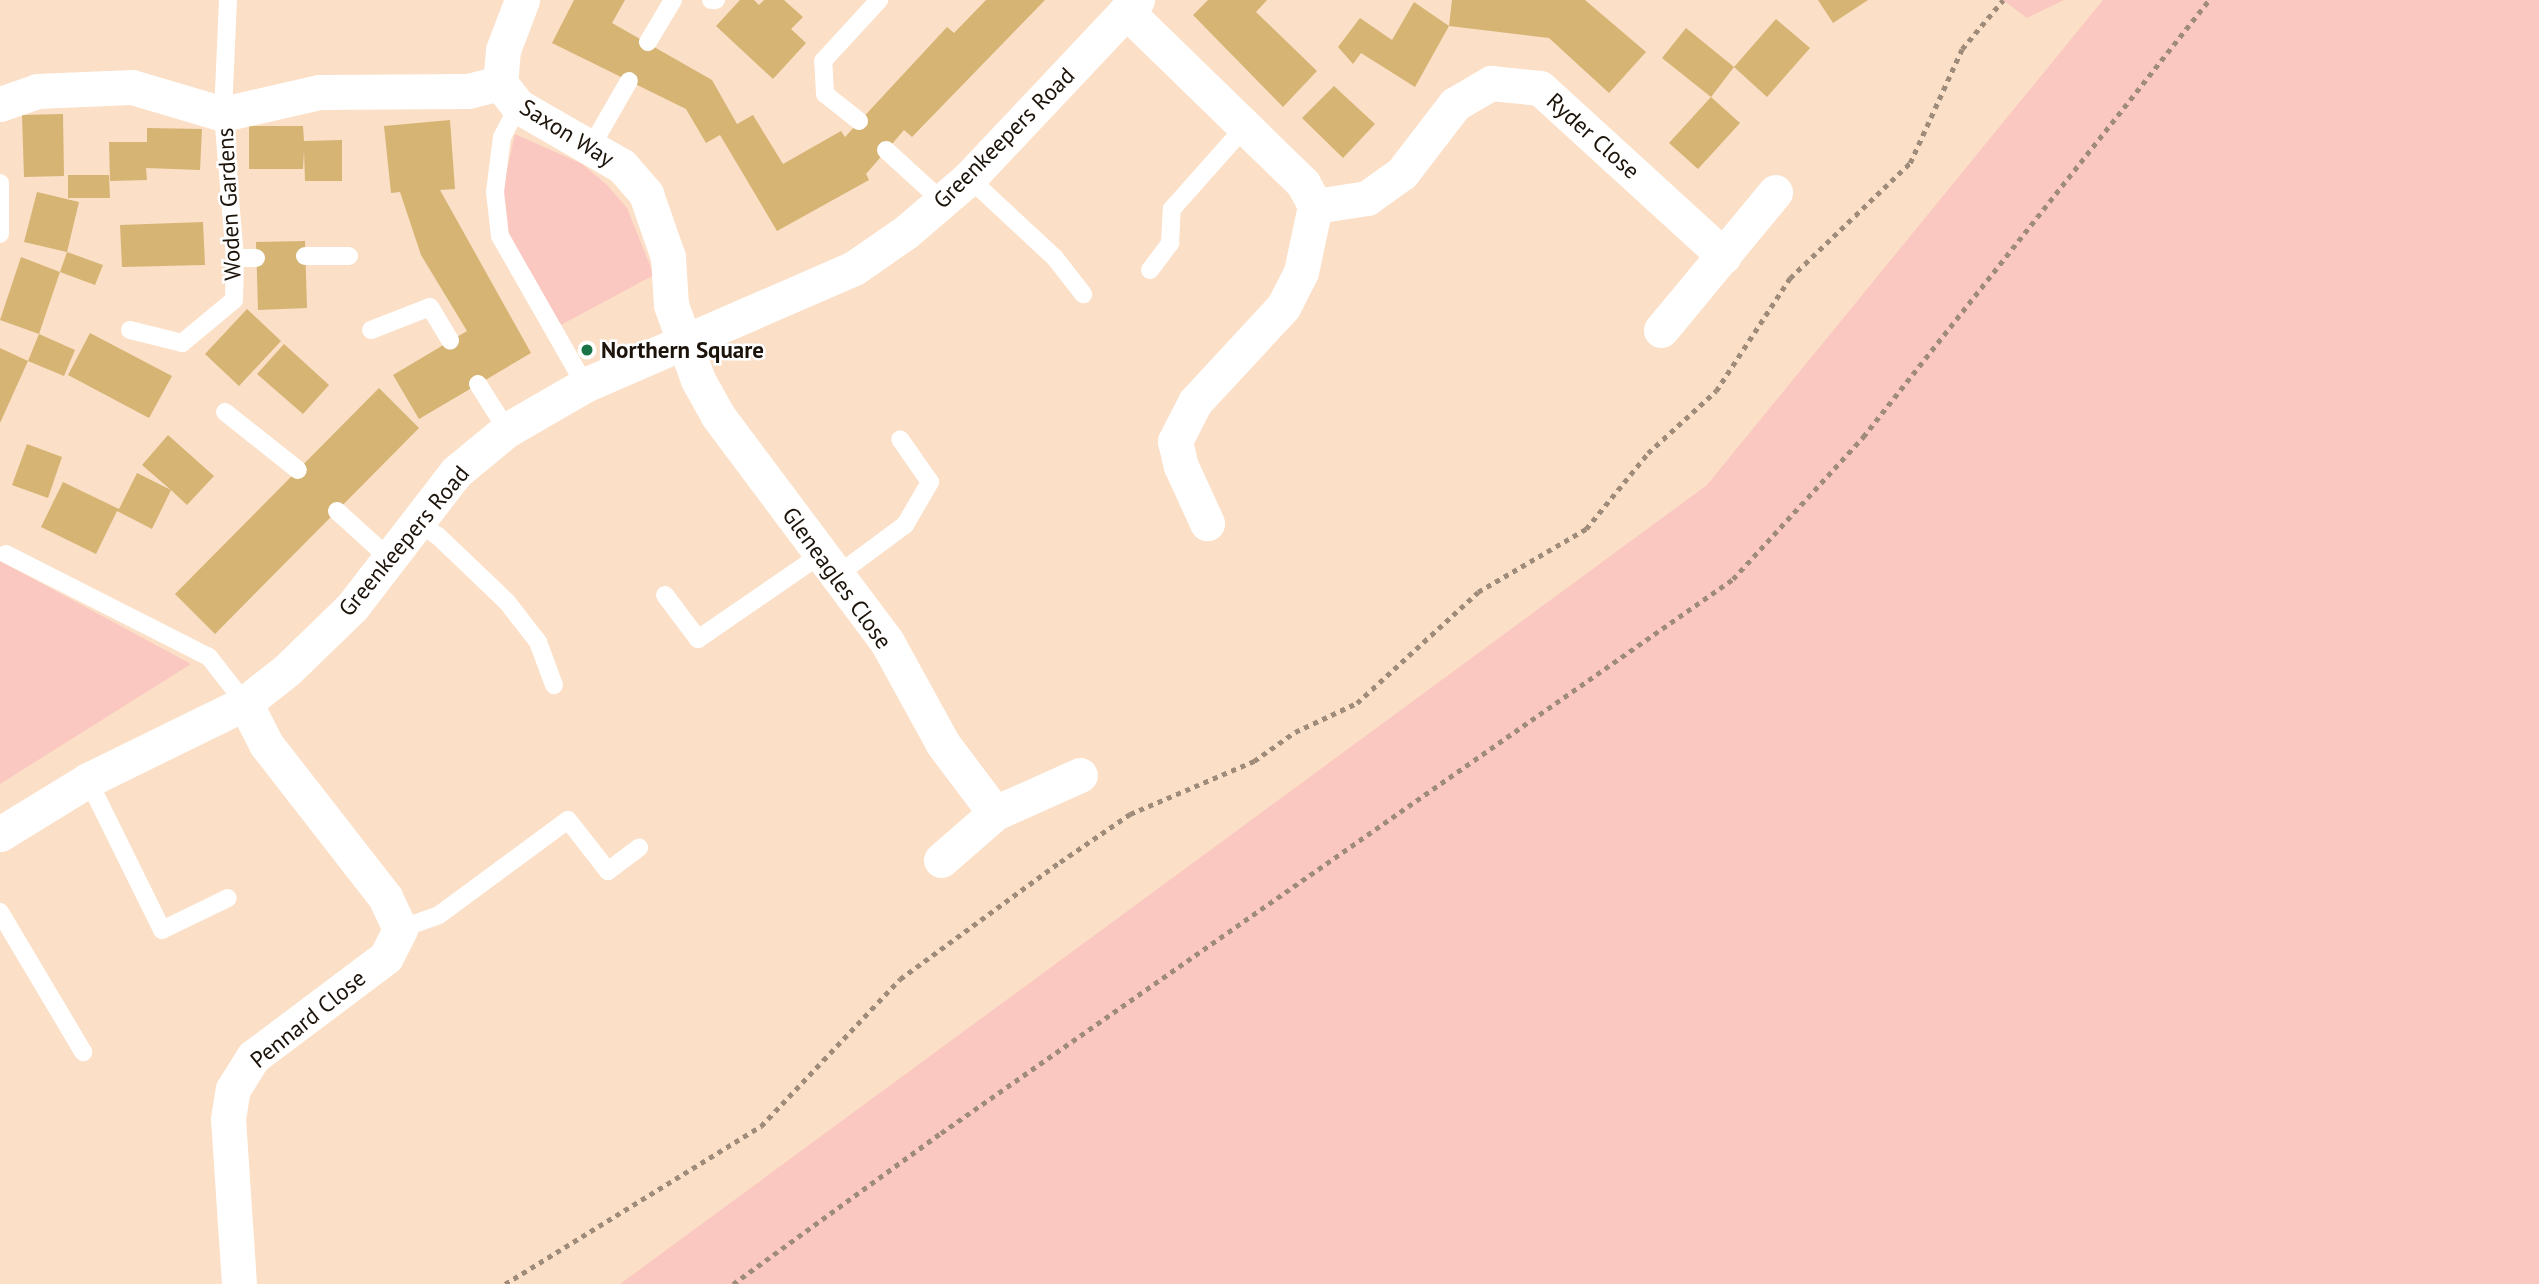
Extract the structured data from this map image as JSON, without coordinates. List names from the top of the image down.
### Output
{
  "streets": {
    "street": [
      "Saxon Way",
      "Ryder Close",
      "Greenkeepers Road",
      "Woden Gardens",
      "Gleneagles Close",
      "Pennard Close"
    ]
  },
  "crossings": [
    ["Saxon Way", "Greenkeepers Road"],
    ["Saxon Way", "Woden Gardens"],
    ["Saxon Way", "Gleneagles Close"],
    ["Greenkeepers Road", "Gleneagles Close"]
  ],
  "places": ["Northern Square"]
}
